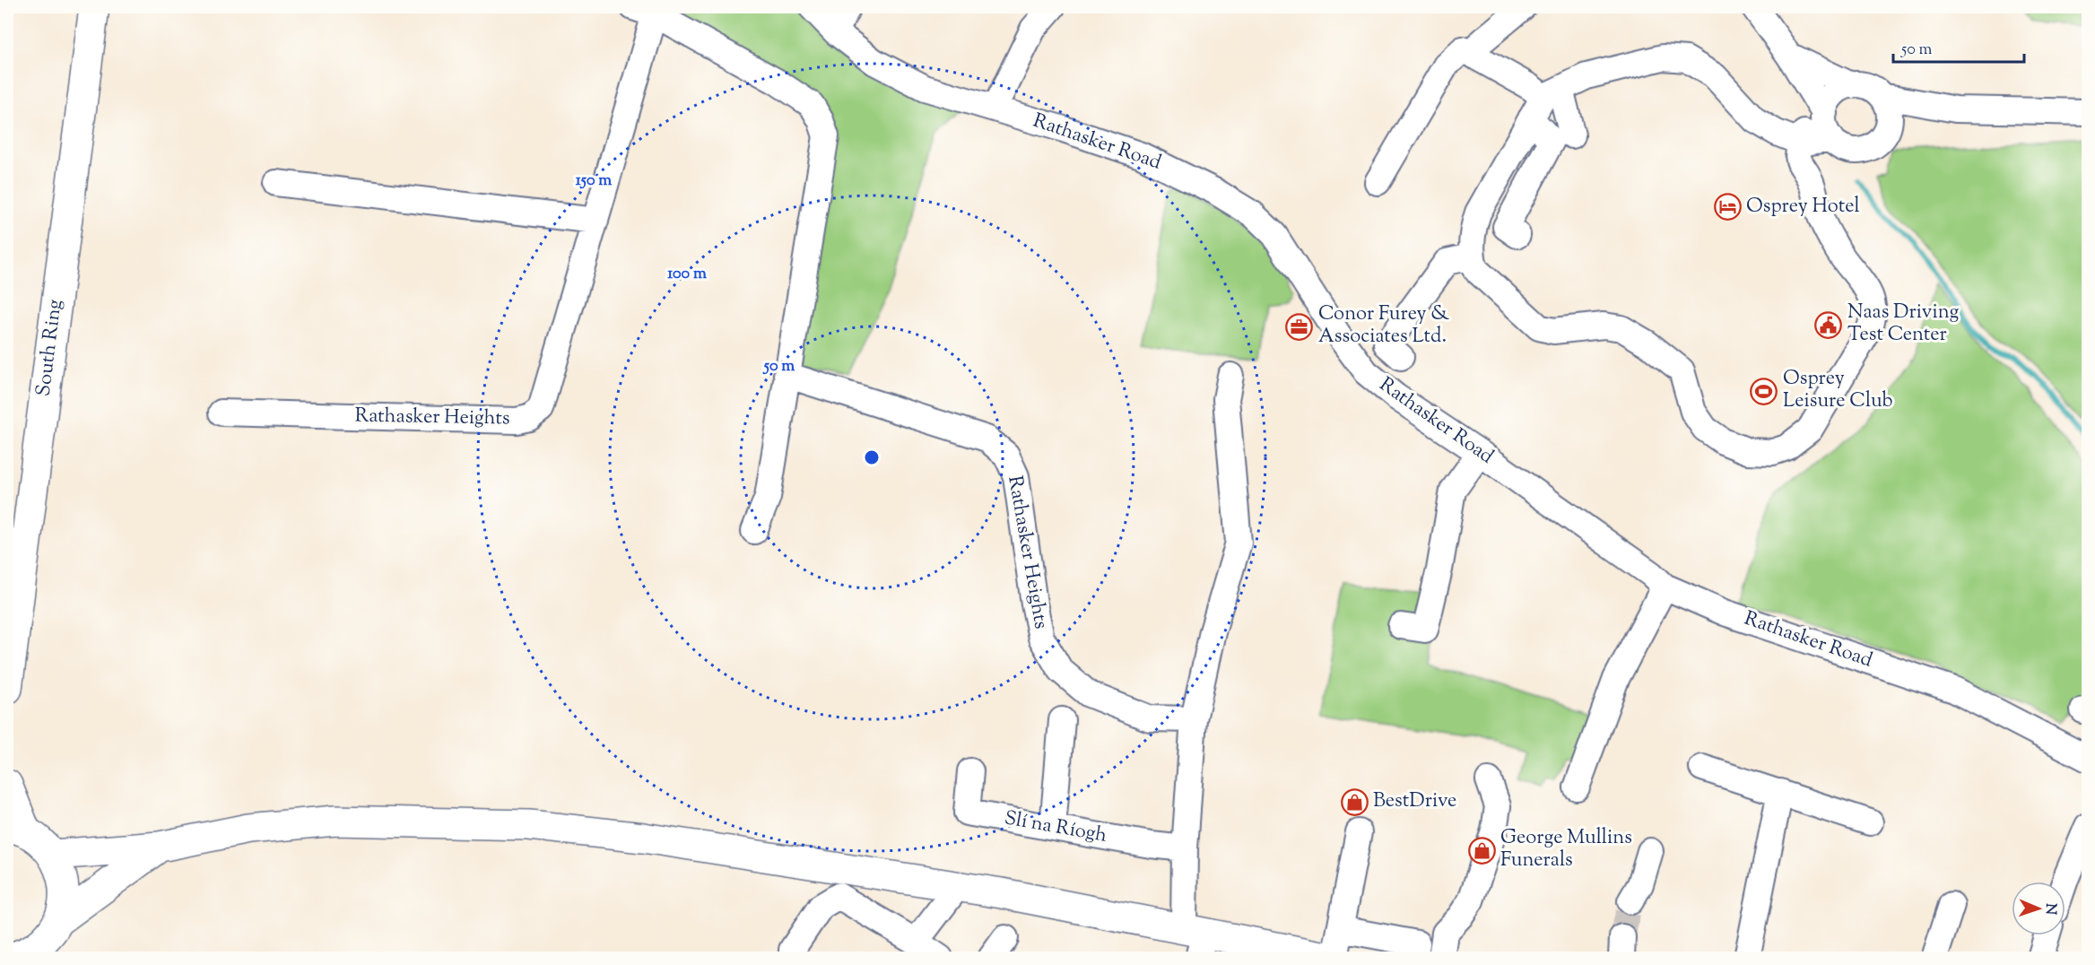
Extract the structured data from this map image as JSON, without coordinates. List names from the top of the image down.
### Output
{
  "streets": {
    "main road": ["South Ring"],
    "street": ["Rathasker Road", "Rathasker Heights", "Slí na Ríogh"]
  },
  "places": {
    "hotel": ["Osprey Hotel"],
    "public building": ["Naas Driving Test Center"],
    "office": ["Conor Furey & Associates Ltd."],
    "sports": ["Osprey Leisure Club"],
    "shop": ["BestDrive", "George Mullins Funerals"]
  },
  "scale_bar": "50 m",
  "north": "right",
  "rings": ["150 m", "100 m", "50 m"]
}
